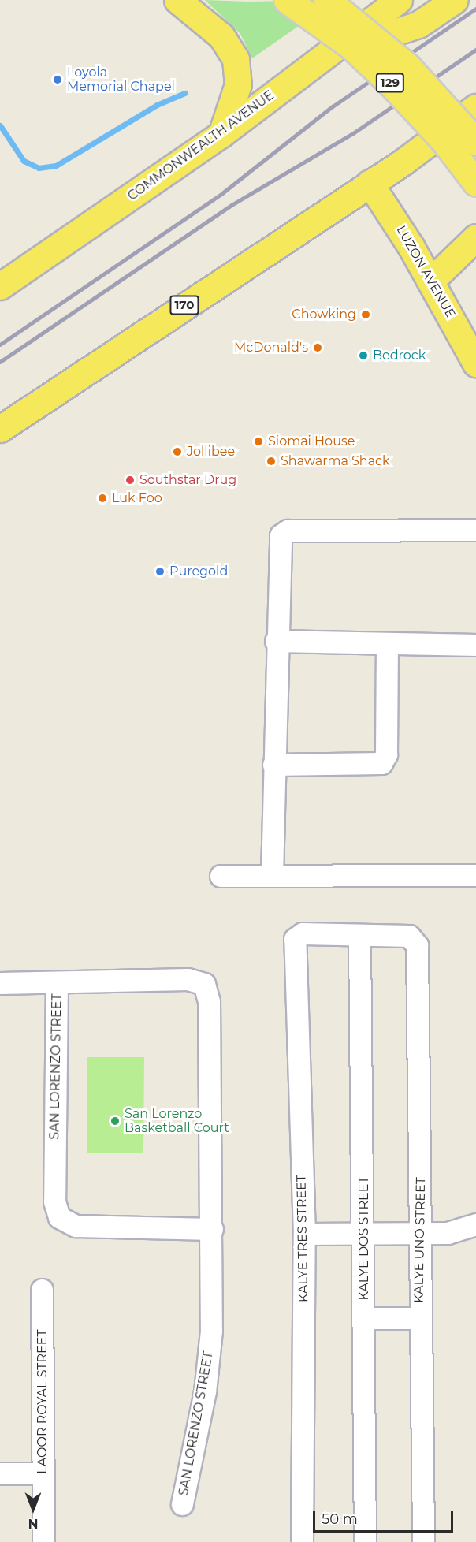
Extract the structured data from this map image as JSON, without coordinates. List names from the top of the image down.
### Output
{
  "streets": {
    "main road": [
      "129",
      "COMMONWEALTH AVENUE",
      "LUZON AVENUE",
      "170"
    ],
    "street": [
      "SAN LORENZO STREET",
      "KALYE TRES STREET",
      "KALYE DOS STREET",
      "KALYE UNO STREET",
      "LAOOR ROYAL STREET"
    ]
  },
  "crossings": [
    ["129", "170"],
    ["LUZON AVENUE", "170"],
    ["KALYE TRES STREET", "KALYE DOS STREET"],
    ["KALYE TRES STREET", "KALYE UNO STREET"],
    ["KALYE DOS STREET", "KALYE UNO STREET"]
  ],
  "places": [
    "Loyola Memorial Chapel",
    "Chowking",
    "McDonald's",
    "Bedrock",
    "Siomai House",
    "Jollibee",
    "Shawarma Shack",
    "Southstar Drug",
    "Luk Foo",
    "Puregold",
    "San Lorenzo Basketball Court"
  ],
  "scale_bar": "50 m",
  "north": "bottom"
}
